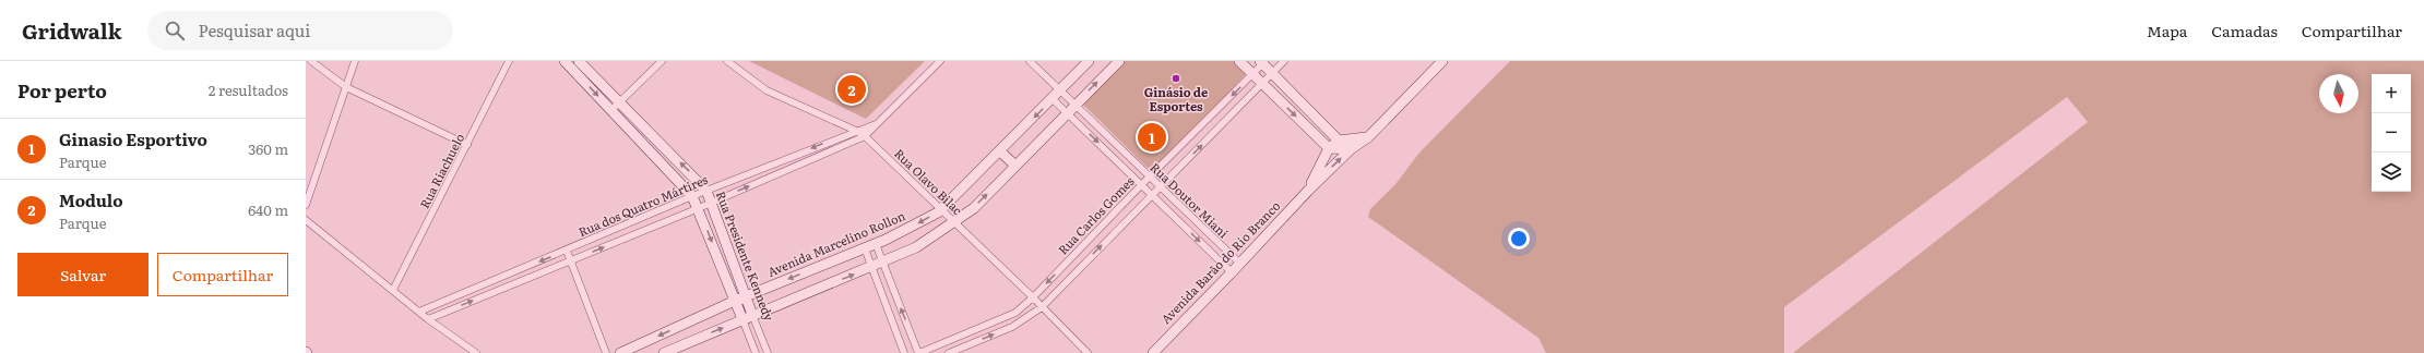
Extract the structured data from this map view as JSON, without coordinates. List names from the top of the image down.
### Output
{
  "streets": {
    "street": [
      "Rua Riachuelo",
      "Rua Olavo Bilac",
      "Rua Doutor Miani",
      "Rua dos Quatro Mártires",
      "Rua Carlos Gomes",
      "Avenida Marcelino Rollon",
      "Rua Presidente Kennedy",
      "Avenida Barão do Rio Branco"
    ]
  },
  "crossings": [
    ["Rua Olavo Bilac", "Rua dos Quatro Mártires"],
    ["Rua Olavo Bilac", "Rua Carlos Gomes"],
    ["Rua Olavo Bilac", "Avenida Marcelino Rollon"],
    ["Rua Doutor Miani", "Rua Carlos Gomes"],
    ["Rua Doutor Miani", "Avenida Marcelino Rollon"],
    ["Rua Doutor Miani", "Avenida Barão do Rio Branco"],
    ["Rua dos Quatro Mártires", "Rua Presidente Kennedy"],
    ["Avenida Marcelino Rollon", "Rua Presidente Kennedy"]
  ],
  "places": ["Ginásio de Esportes"],
  "north": "bottom",
  "page": {
    "header": "Gridwalk",
    "search": "Pesquisar aqui",
    "nav": ["Mapa", "Camadas", "Compartilhar"],
    "heading": ["Por perto", "2 resultados"],
    "pins": ["2", "1"],
    "map_buttons": ["+", "−"],
    "list": [
      {
        "mark": "1",
        "name": "Ginasio Esportivo",
        "note": "Parque",
        "value": "360 m"
      },
      {
        "mark": "2",
        "name": "Modulo",
        "note": "Parque",
        "value": "640 m"
      }
    ],
    "buttons": ["Salvar", "Compartilhar"]
  }
}
